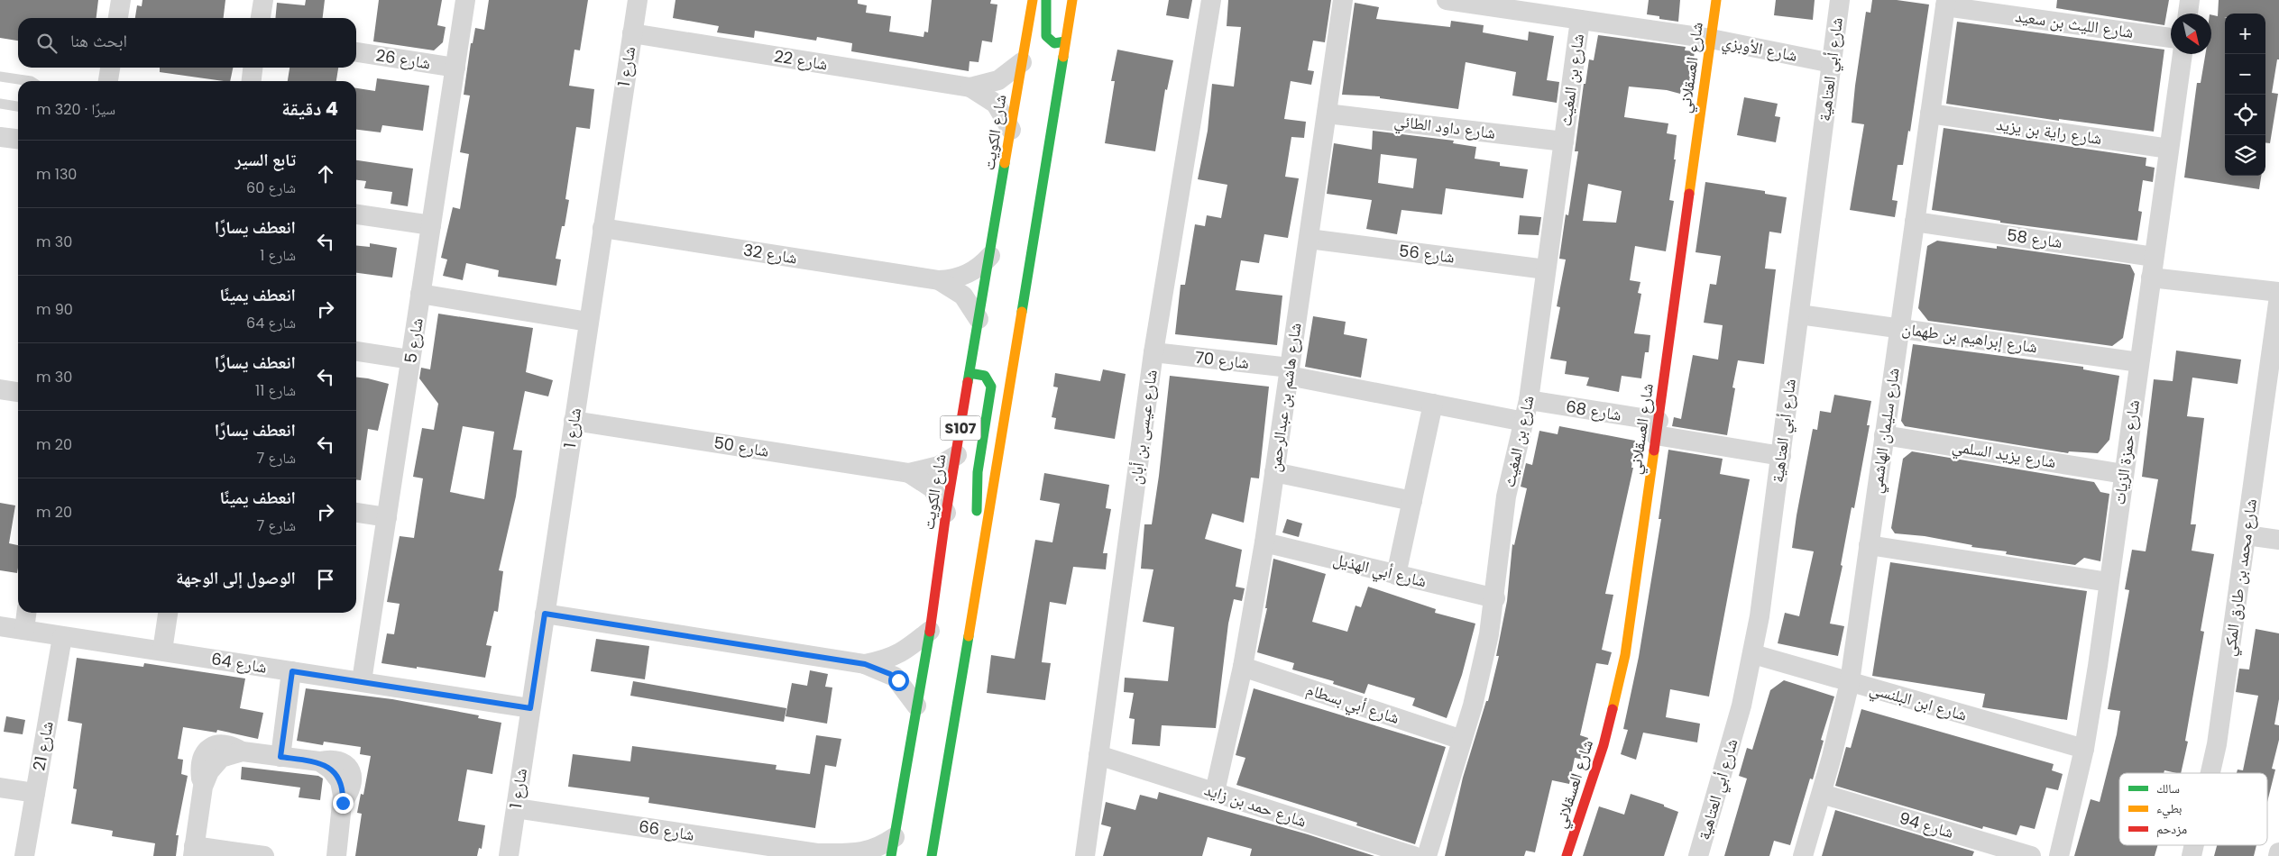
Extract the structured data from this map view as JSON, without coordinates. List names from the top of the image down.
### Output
{
  "streets": {
    "main road": ["شارع العسقلاني", "شارع الكويت", "S107"],
    "street": [
      "شارع الليث بن سعيد",
      "شارع الأوبزي",
      "شارع 26",
      "شارع 22",
      "شارع 1",
      "شارع أبي العتاهية",
      "شارع بن المغيث",
      "شارع داود الطائي",
      "شارع راية بن يزيد",
      "شارع 58",
      "شارع 32",
      "شارع 56",
      "شارع إبراهيم بن طهمان",
      "شارع 5",
      "شارع 70",
      "شارع هاشم بن عبدالرحمن",
      "شارع 68",
      "شارع عيسى بن أبان",
      "شارع سليمان الهاشمي",
      "شارع 50",
      "شارع حمزة الزيات",
      "شارع يزيد السلمي",
      "شارع أبي الهذيل",
      "شارع محمد بن طارق المكي",
      "شارع 64",
      "شارع ابن البلنسي",
      "شارع أبي بسطام",
      "شارع 21",
      "شارع حمد بن زايد",
      "شارع 94",
      "شارع 66"
    ]
  },
  "crossings": [
    ["شارع الليث بن سعيد", "شارع سليمان الهاشمي"],
    ["شارع الأوبزي", "شارع العسقلاني"],
    ["شارع الأوبزي", "شارع أبي العتاهية"],
    ["شارع الأوبزي", "شارع بن المغيث"],
    ["شارع 26", "شارع 5"],
    ["شارع 22", "شارع 1"],
    ["شارع 22", "شارع الكويت"],
    ["شارع 1", "شارع 32"],
    ["شارع 1", "شارع 50"],
    ["شارع 1", "شارع 64"],
    ["شارع 1", "شارع 66"],
    ["شارع العسقلاني", "شارع 68"],
    ["شارع أبي العتاهية", "شارع إبراهيم بن طهمان"],
    ["شارع أبي العتاهية", "شارع 68"],
    ["شارع أبي العتاهية", "شارع ابن البلنسي"],
    ["شارع بن المغيث", "شارع داود الطائي"],
    ["شارع بن المغيث", "شارع 56"],
    ["شارع بن المغيث", "شارع 70"],
    ["شارع بن المغيث", "شارع 68"],
    ["شارع بن المغيث", "شارع أبي الهذيل"],
    ["شارع بن المغيث", "شارع أبي بسطام"],
    ["شارع داود الطائي", "شارع هاشم بن عبدالرحمن"],
    ["شارع راية بن يزيد", "شارع سليمان الهاشمي"],
    ["شارع راية بن يزيد", "شارع حمزة الزيات"],
    ["شارع الكويت", "شارع 32"],
    ["شارع الكويت", "شارع 50"],
    ["شارع الكويت", "شارع 66"],
    ["شارع 58", "شارع سليمان الهاشمي"],
    ["شارع 58", "شارع حمزة الزيات"],
    ["شارع 56", "شارع هاشم بن عبدالرحمن"],
    ["شارع إبراهيم بن طهمان", "شارع سليمان الهاشمي"],
    ["شارع إبراهيم بن طهمان", "شارع حمزة الزيات"],
    ["شارع 5", "شارع 64"],
    ["شارع 70", "شارع هاشم بن عبدالرحمن"],
    ["شارع 70", "شارع عيسى بن أبان"],
    ["شارع هاشم بن عبدالرحمن", "شارع أبي الهذيل"],
    ["شارع هاشم بن عبدالرحمن", "شارع أبي بسطام"],
    ["شارع هاشم بن عبدالرحمن", "شارع حمد بن زايد"],
    ["شارع عيسى بن أبان", "شارع حمد بن زايد"],
    ["شارع سليمان الهاشمي", "شارع يزيد السلمي"],
    ["شارع سليمان الهاشمي", "شارع ابن البلنسي"],
    ["شارع سليمان الهاشمي", "شارع 94"],
    ["شارع حمزة الزيات", "شارع يزيد السلمي"],
    ["شارع حمزة الزيات", "شارع ابن البلنسي"],
    ["شارع 64", "شارع 21"]
  ],
  "legend": ["سالك", "بطيء", "مزدحم"],
  "north": "bottom right",
  "page": {
    "map_buttons": ["+", "−"],
    "search": "ابحث هنا",
    "heading": ["4 دقيقة", "سيرًا · 320 m"],
    "list": [
      ["تابع السير", "شارع 60", "130 m"],
      ["انعطف يسارًا", "شارع 1", "30 m"],
      ["انعطف يمينًا", "شارع 64", "90 m"],
      ["انعطف يسارًا", "شارع 11", "30 m"],
      ["انعطف يسارًا", "شارع 7", "20 m"],
      ["انعطف يمينًا", "شارع 7", "20 m"],
      "الوصول إلى الوجهة"
    ]
  }
}
